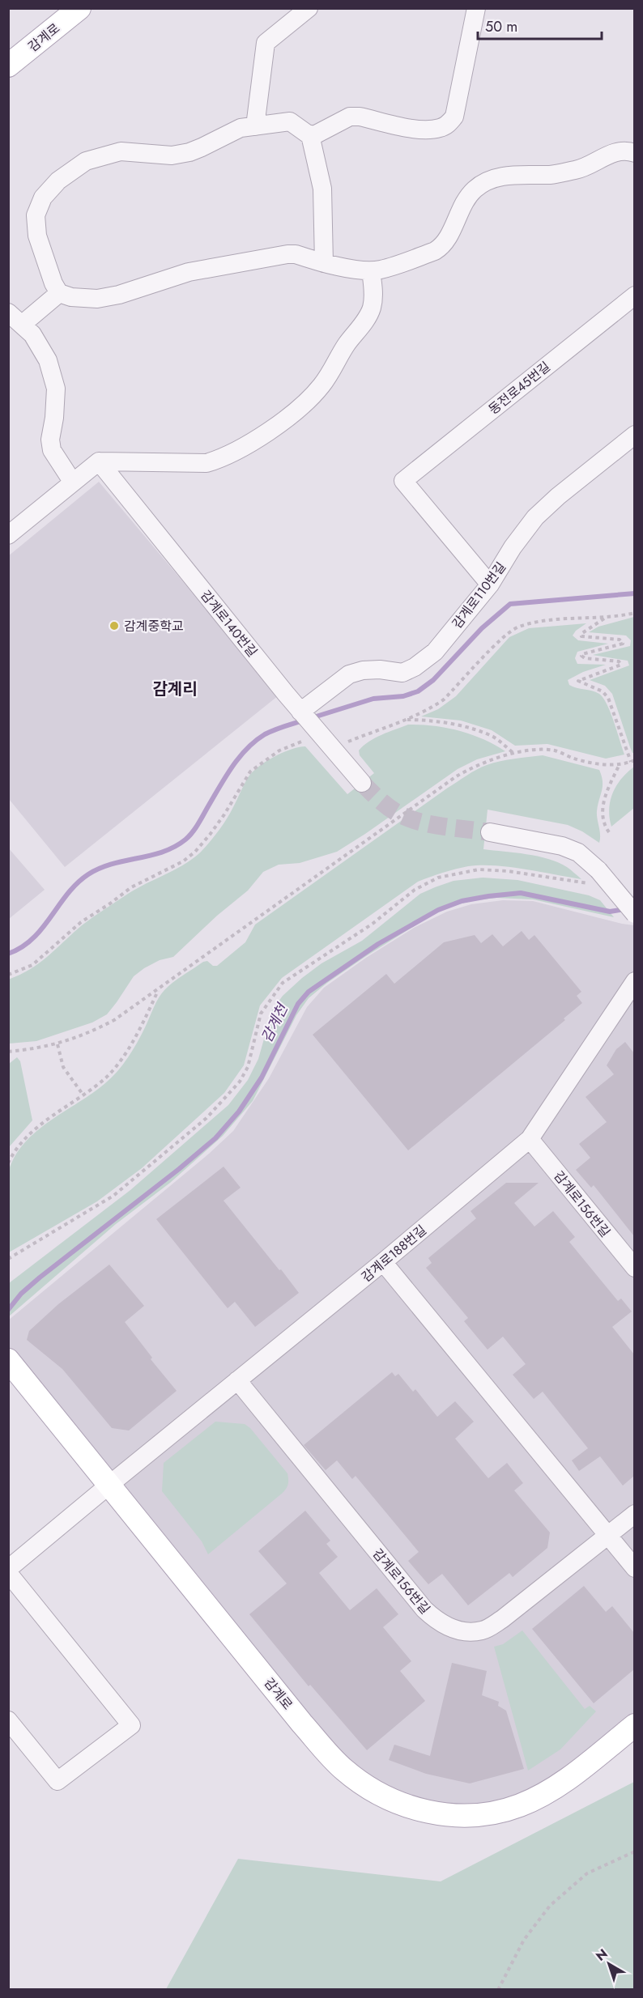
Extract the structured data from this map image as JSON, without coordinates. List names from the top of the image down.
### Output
{
  "streets": {
    "main road": ["감계로"],
    "street": [
      "동전로45번길",
      "감계로110번길",
      "감계로140번길",
      "감계로156번길",
      "감계로188번길"
    ]
  },
  "crossings": [
    ["감계로", "감계로188번길"],
    ["동전로45번길", "감계로110번길"],
    ["감계로110번길", "감계로140번길"],
    ["감계로156번길", "감계로188번길"]
  ],
  "districts": ["감계리"],
  "water": ["감계천"],
  "places": ["감계중학교"],
  "scale_bar": "50 m",
  "north": "top left"
}
